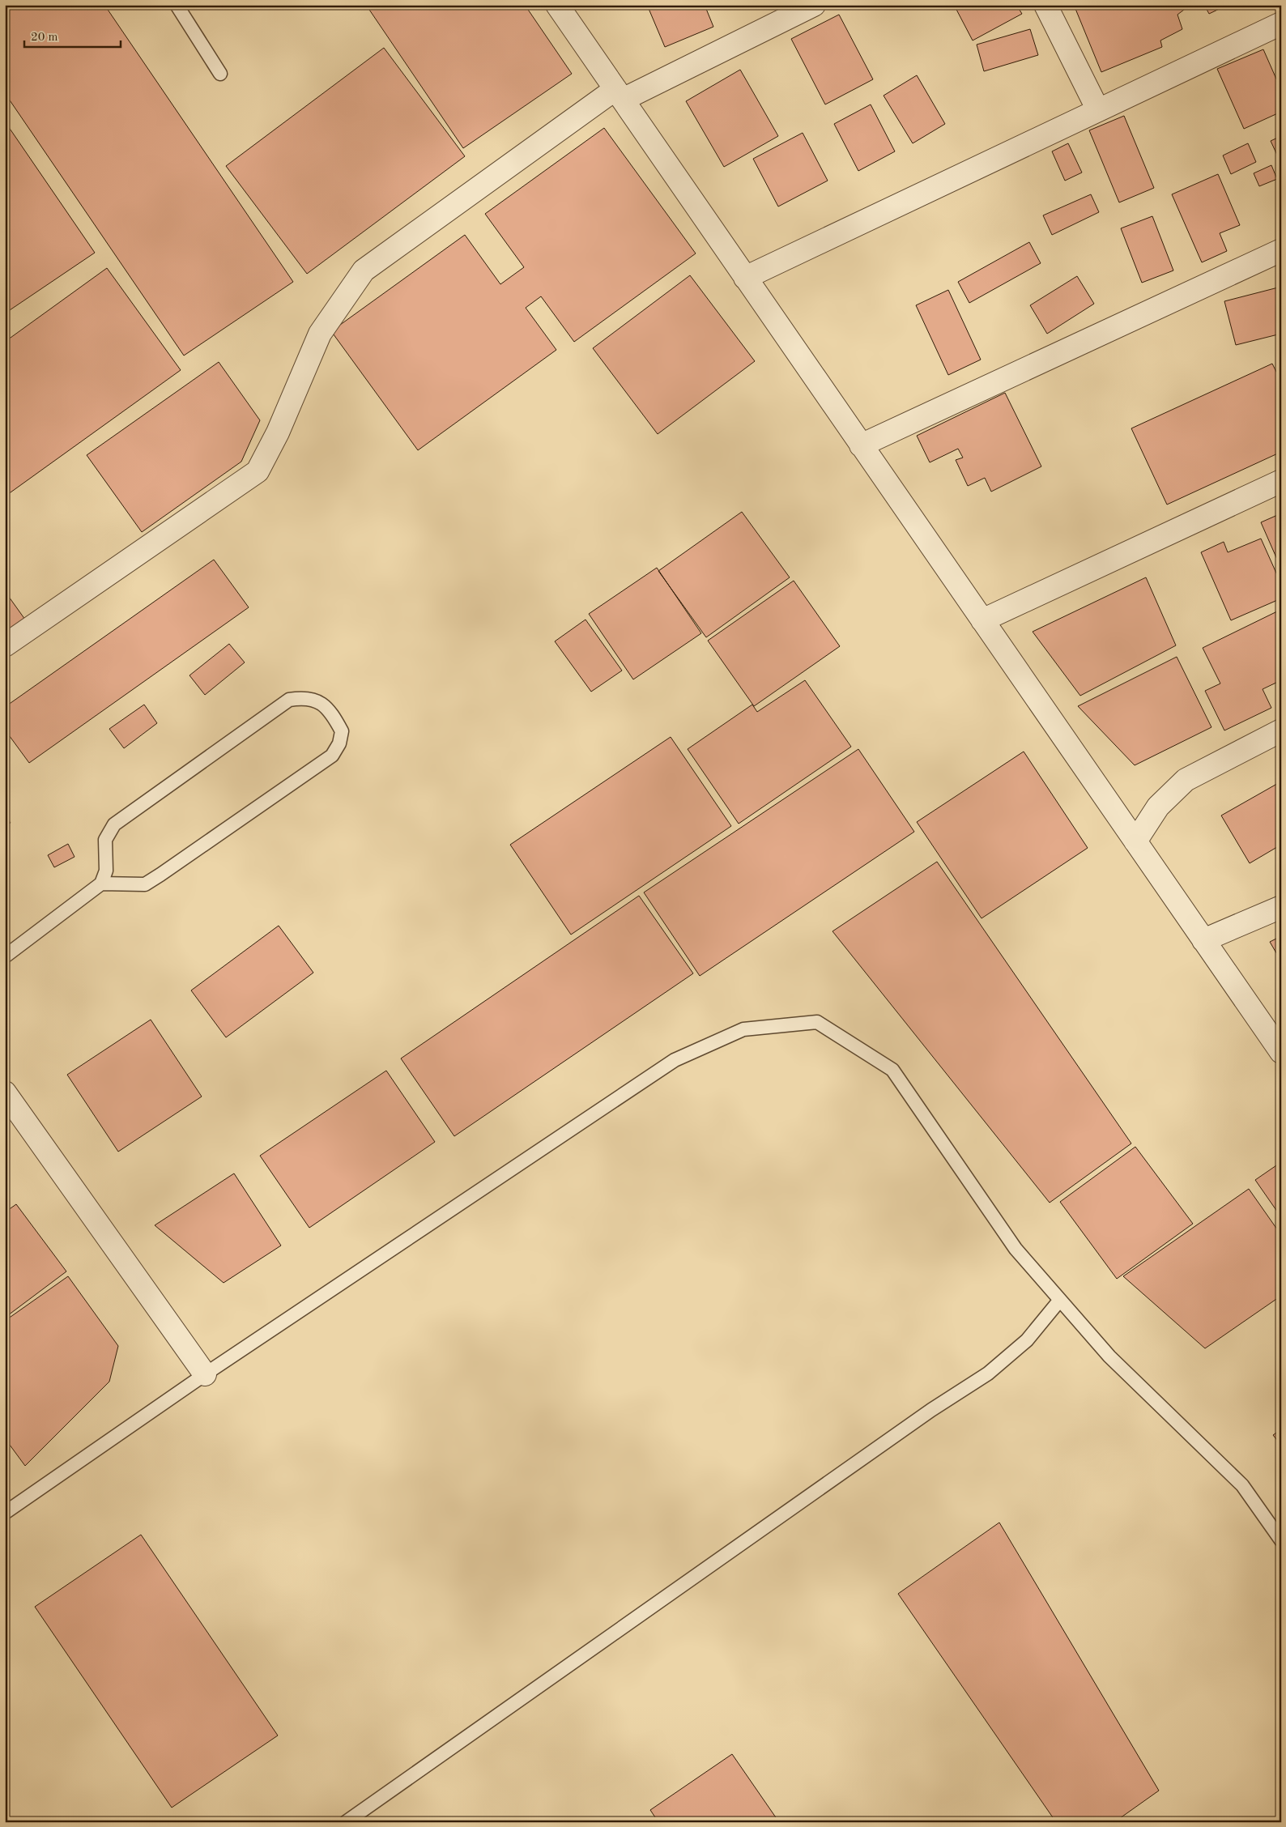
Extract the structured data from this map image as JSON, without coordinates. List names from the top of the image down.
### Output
{
  "scale_bar": "20 m"
}
